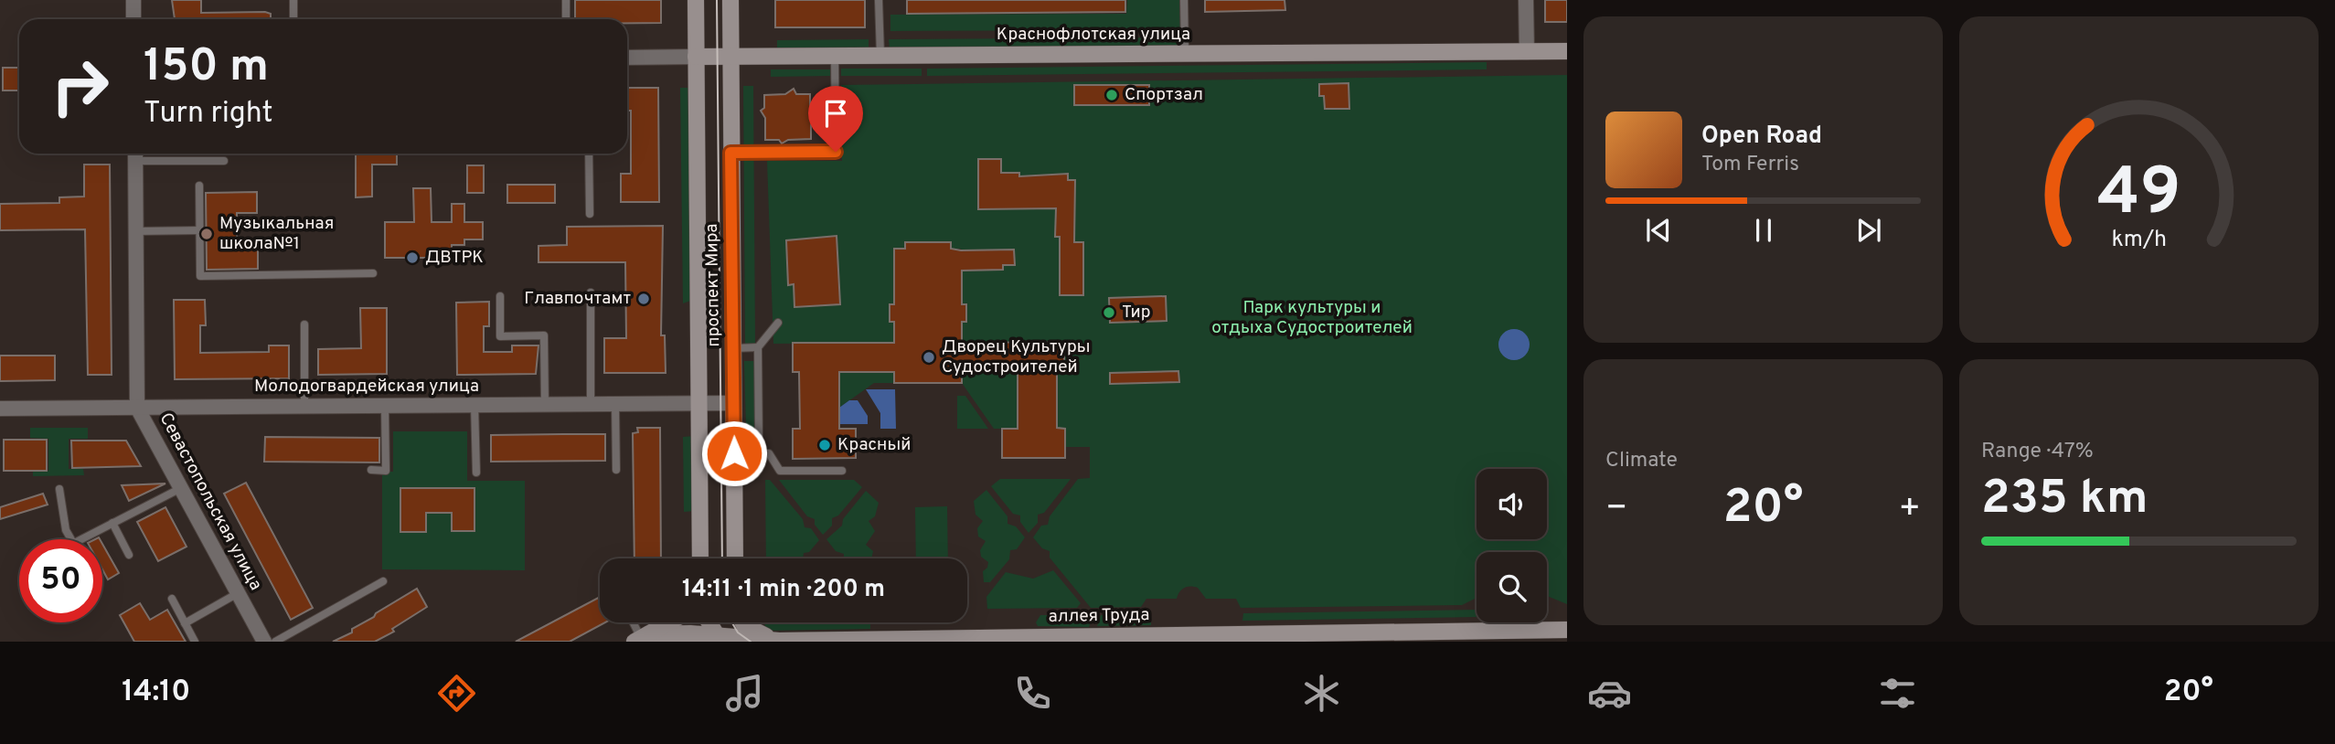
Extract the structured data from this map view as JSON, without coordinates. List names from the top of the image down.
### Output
{
  "streets": {
    "main road": ["Краснофлотская улица", "проспект Мира", "аллея Труда"],
    "street": ["Молодогвардейская улица", "Севастопольская улица"]
  },
  "crossings": [
    ["Краснофлотская улица", "проспект Мира"],
    ["проспект Мира", "Молодогвардейская улица"],
    ["Молодогвардейская улица", "Севастопольская улица"]
  ],
  "parks": ["Парк культуры и отдыха Судостроителей"],
  "places": [
    "Спортзал",
    "Музыкальная школа№1",
    "ДВТРК",
    "Главпочтамт",
    "Тир",
    "Дворец Культуры Судостроителей",
    "Красный"
  ],
  "page": {
    "turn": ["150 m", "Turn right"],
    "song": ["Open Road", "Tom Ferris"],
    "tile": [
      "Climate",
      ["Range · 47%", "235 km"]
    ],
    "heat": ["−", "20°", "+"],
    "limit": "50",
    "trip": "14:11 · 1 min · 200 m",
    "tabs": ["14:10", "20°"],
    "gauge": ["49", "km/h"]
  }
}
